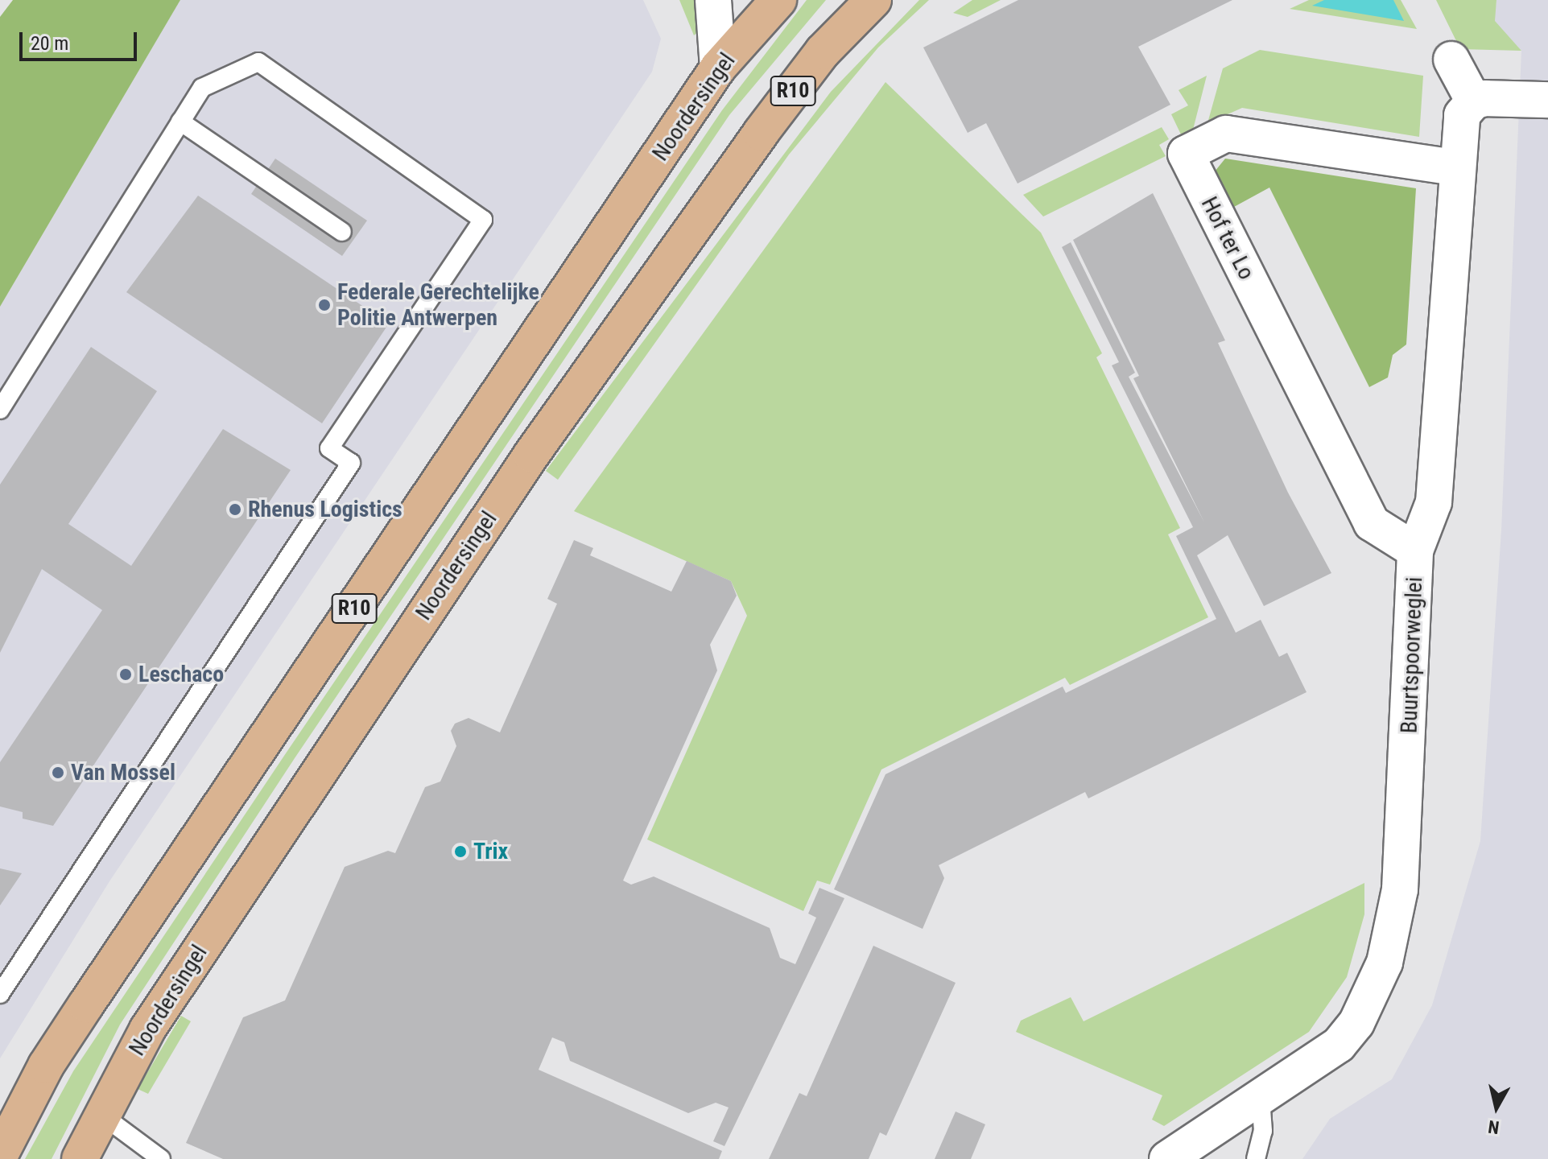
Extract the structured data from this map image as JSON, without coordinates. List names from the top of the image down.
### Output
{
  "streets": {
    "main road": ["R10", "Noordersingel"],
    "street": ["Hof ter Lo", "Buurtspoorweglei"]
  },
  "crossings": [
    ["Hof ter Lo", "Buurtspoorweglei"]
  ],
  "places": [
    "Federale Gerechtelijke Politie Antwerpen",
    "Rhenus Logistics",
    "Leschaco",
    "Van Mossel",
    "Trix"
  ],
  "scale_bar": "20 m",
  "north": "bottom"
}
